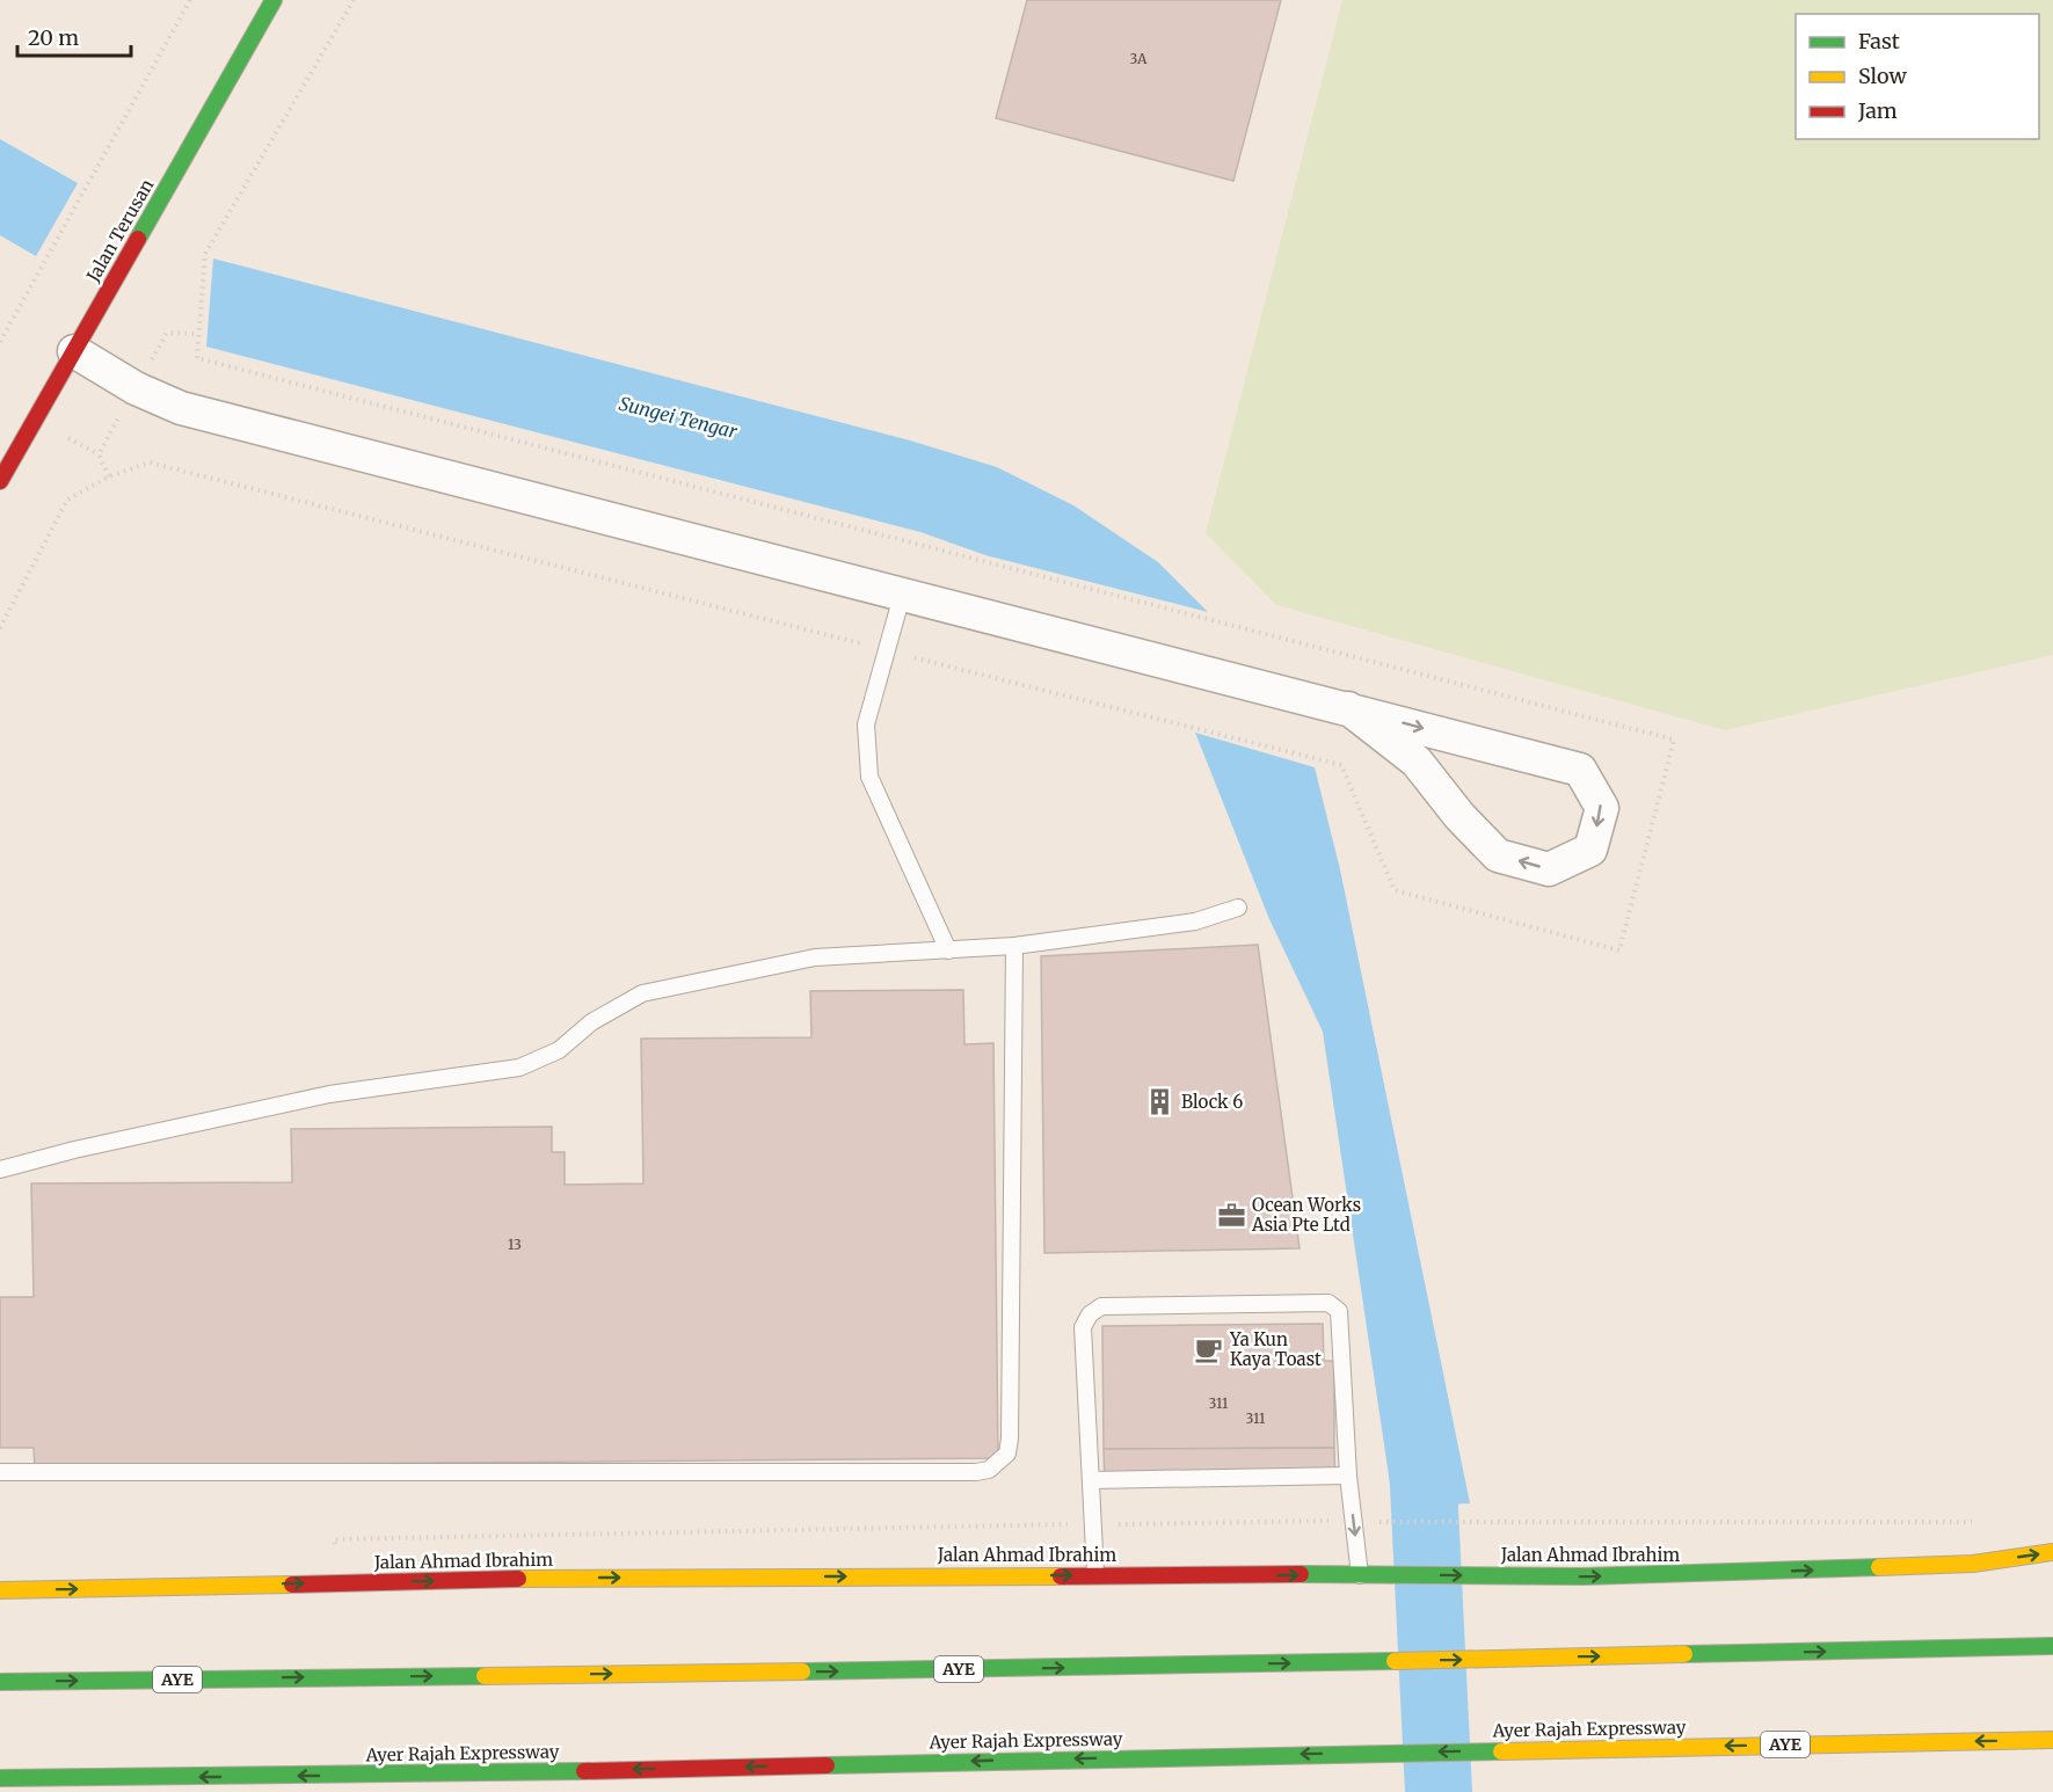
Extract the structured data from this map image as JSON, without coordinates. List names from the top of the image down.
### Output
{
  "streets": {
    "main road": [
      "Jalan Terusan",
      "Jalan Ahmad Ibrahim",
      "AYE",
      "Ayer Rajah Expressway"
    ]
  },
  "water": ["Sungei Tengar"],
  "places": {
    "building": ["Block 6"],
    "office": ["Ocean Works Asia Pte Ltd"],
    "cafe": ["Ya Kun Kaya Toast"]
  },
  "house_numbers": [
    "3A",
    "13",
    "311",
    "311"
  ],
  "legend": ["Fast", "Slow", "Jam"],
  "scale_bar": "20 m"
}
